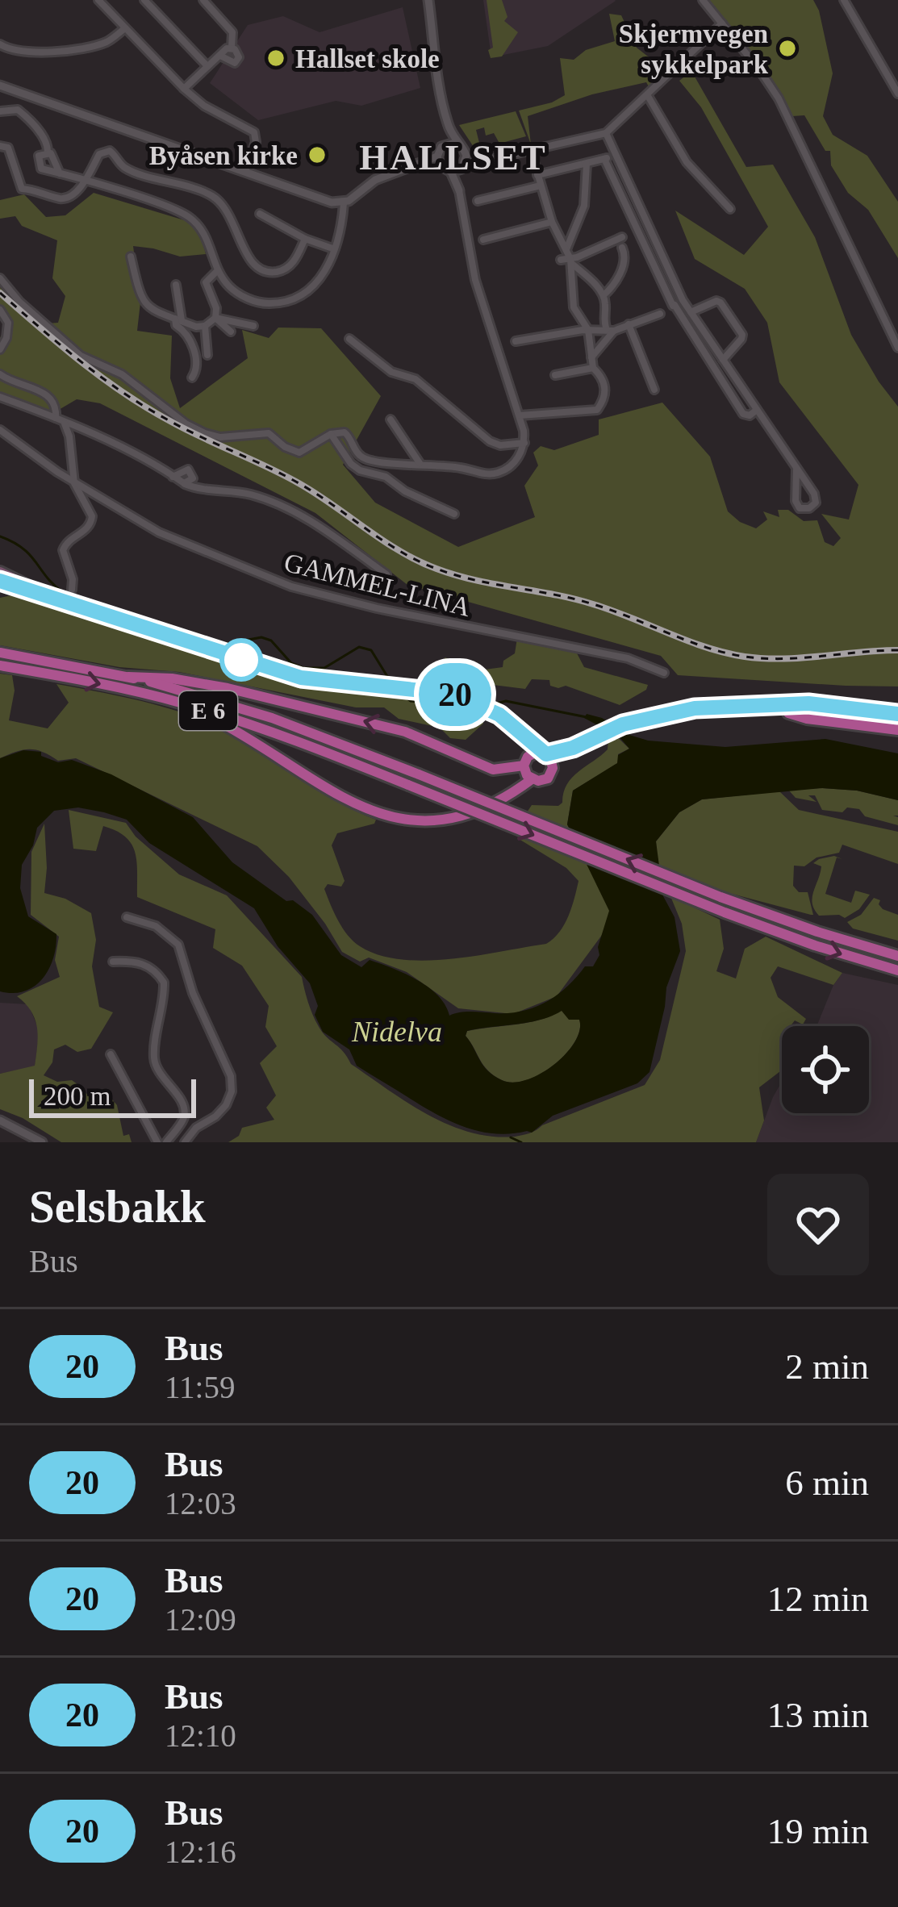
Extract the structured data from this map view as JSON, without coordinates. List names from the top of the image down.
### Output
{
  "streets": {
    "highway": ["E 6"],
    "street": ["GAMMEL-LINA"]
  },
  "districts": ["HALLSET"],
  "water": ["Nidelva"],
  "places": ["Skjermvegen sykkelpark", "Hallset skole", "Byåsen kirke"],
  "lines": ["bus line 20"],
  "scale_bar": "200 m",
  "page": {
    "on_map": "20",
    "scale": "200 m",
    "heading": ["Selsbakk", "Bus"],
    "list": [
      {
        "mark": "20",
        "name": "Bus",
        "note": "11:59",
        "value": "2 min"
      },
      {
        "mark": "20",
        "name": "Bus",
        "note": "12:03",
        "value": "6 min"
      },
      {
        "mark": "20",
        "name": "Bus",
        "note": "12:09",
        "value": "12 min"
      },
      {
        "mark": "20",
        "name": "Bus",
        "note": "12:10",
        "value": "13 min"
      },
      {
        "mark": "20",
        "name": "Bus",
        "note": "12:16",
        "value": "19 min"
      }
    ]
  }
}
